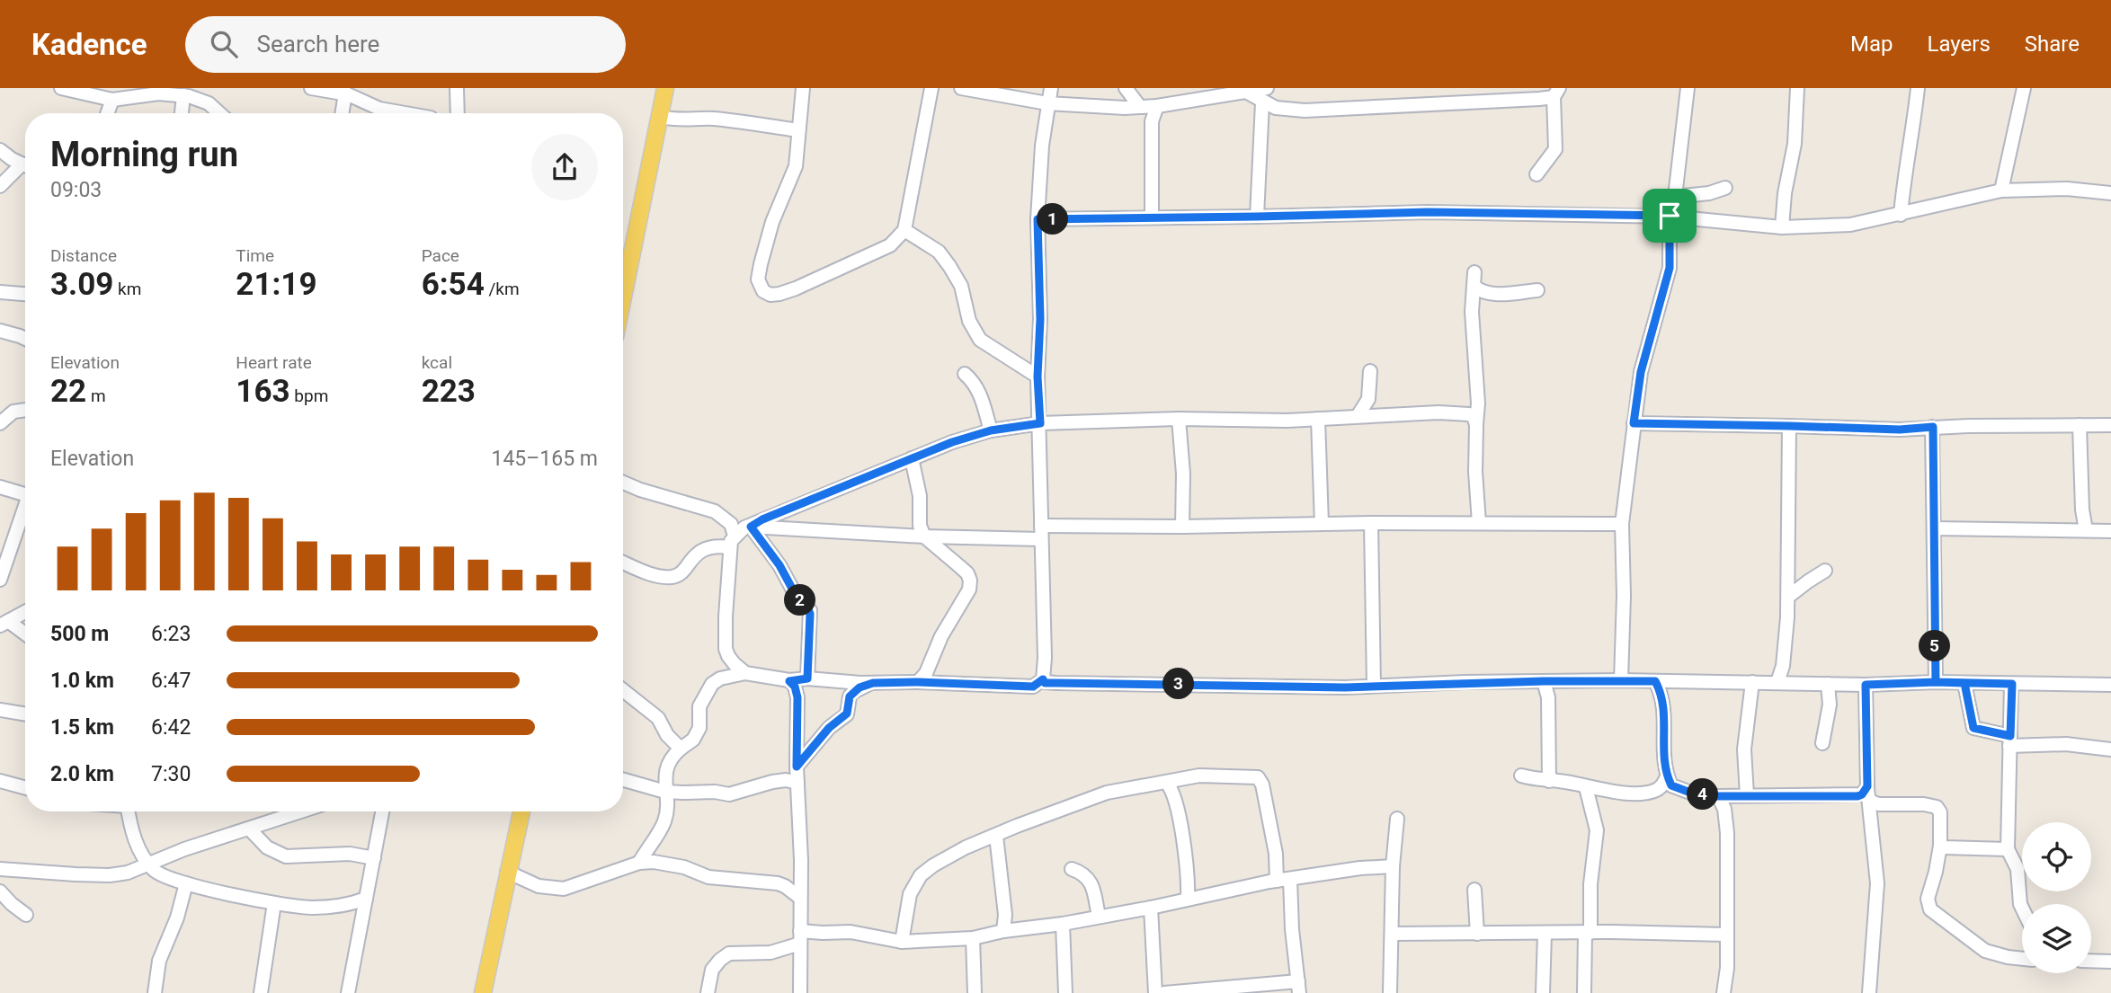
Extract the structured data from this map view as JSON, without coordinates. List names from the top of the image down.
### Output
{
  "page": {
    "header": "Kadence",
    "search": "Search here",
    "nav": ["Map", "Layers", "Share"],
    "heading": ["Morning run", "09:03"],
    "pins": [
      "1",
      "2",
      "5",
      "3",
      "4"
    ],
    "stats": [
      ["Distance", "3.09 km"],
      ["Time", "21:19"],
      ["Pace", "6:54 /km"],
      ["Elevation", "22 m"],
      ["Heart rate", "163 bpm"],
      ["kcal", "223"]
    ],
    "chart": ["Elevation", "145–165 m"],
    "list": [
      {
        "name": "500 m",
        "note": "6:23"
      },
      {
        "name": "1.0 km",
        "note": "6:47"
      },
      {
        "name": "1.5 km",
        "note": "6:42"
      },
      {
        "name": "2.0 km",
        "note": "7:30"
      }
    ]
  }
}
